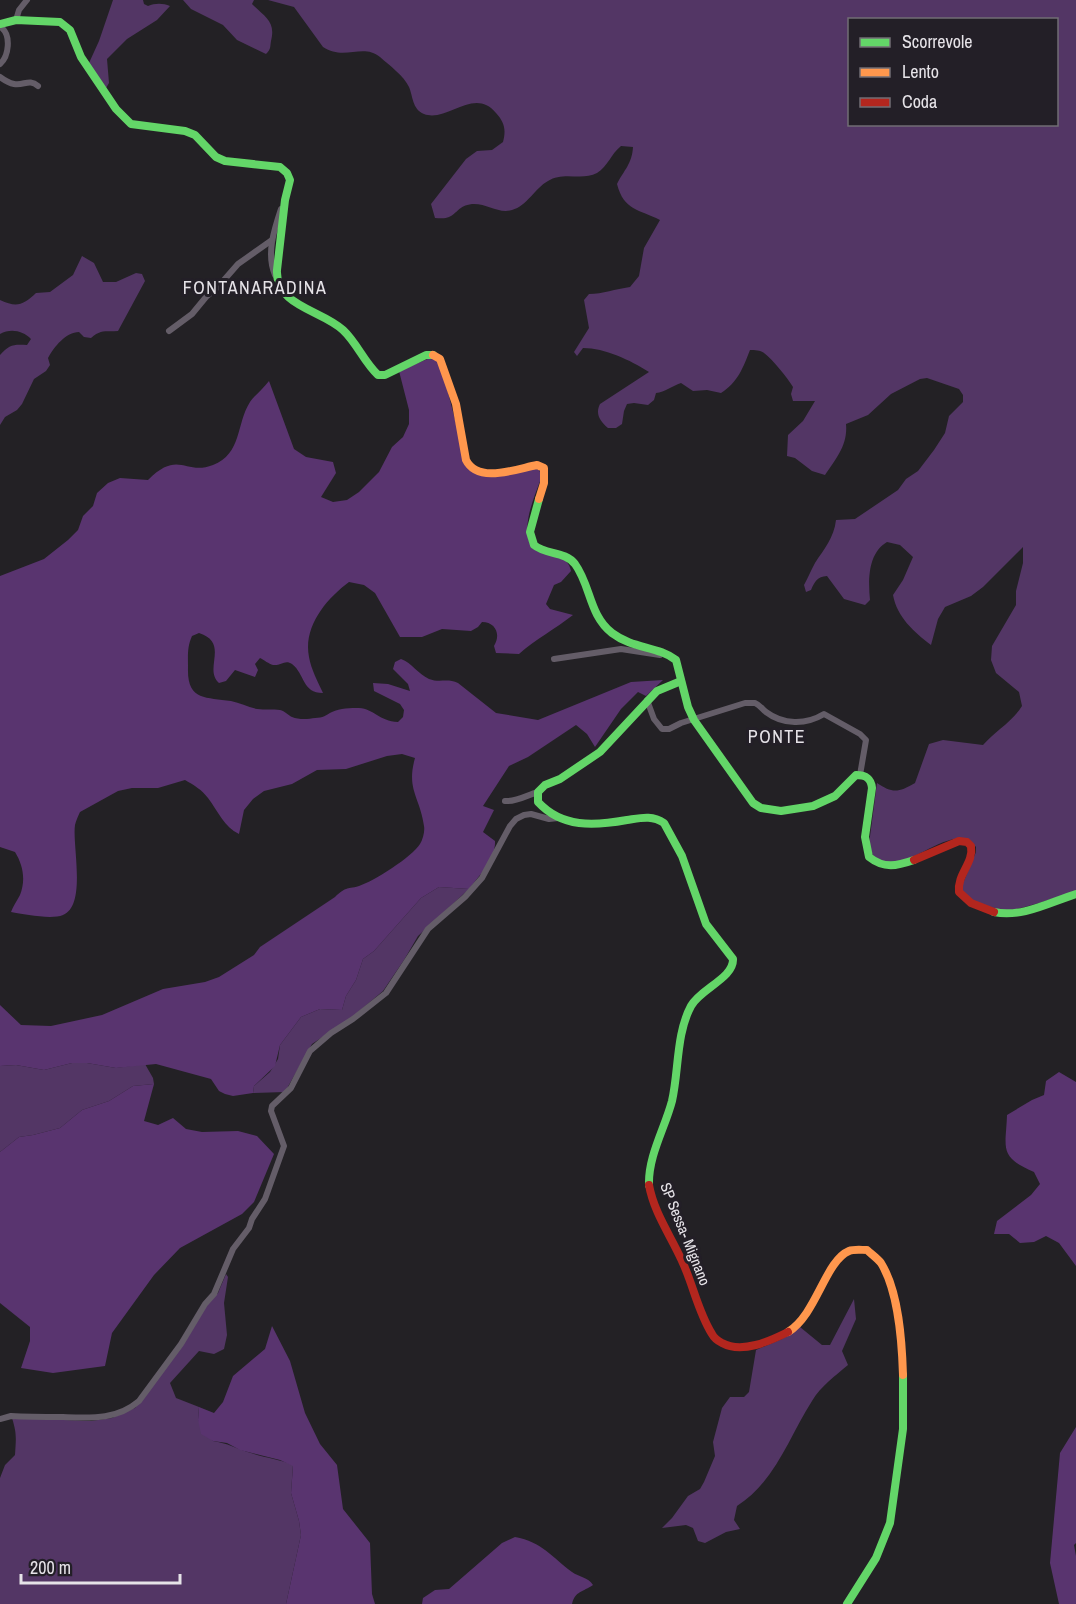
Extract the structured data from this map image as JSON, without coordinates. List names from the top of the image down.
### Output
{
  "streets": {
    "street": ["SP Sessa- Mignano"]
  },
  "districts": ["FONTANARADINA", "PONTE"],
  "legend": ["Scorrevole", "Lento", "Coda"],
  "scale_bar": "200 m"
}
